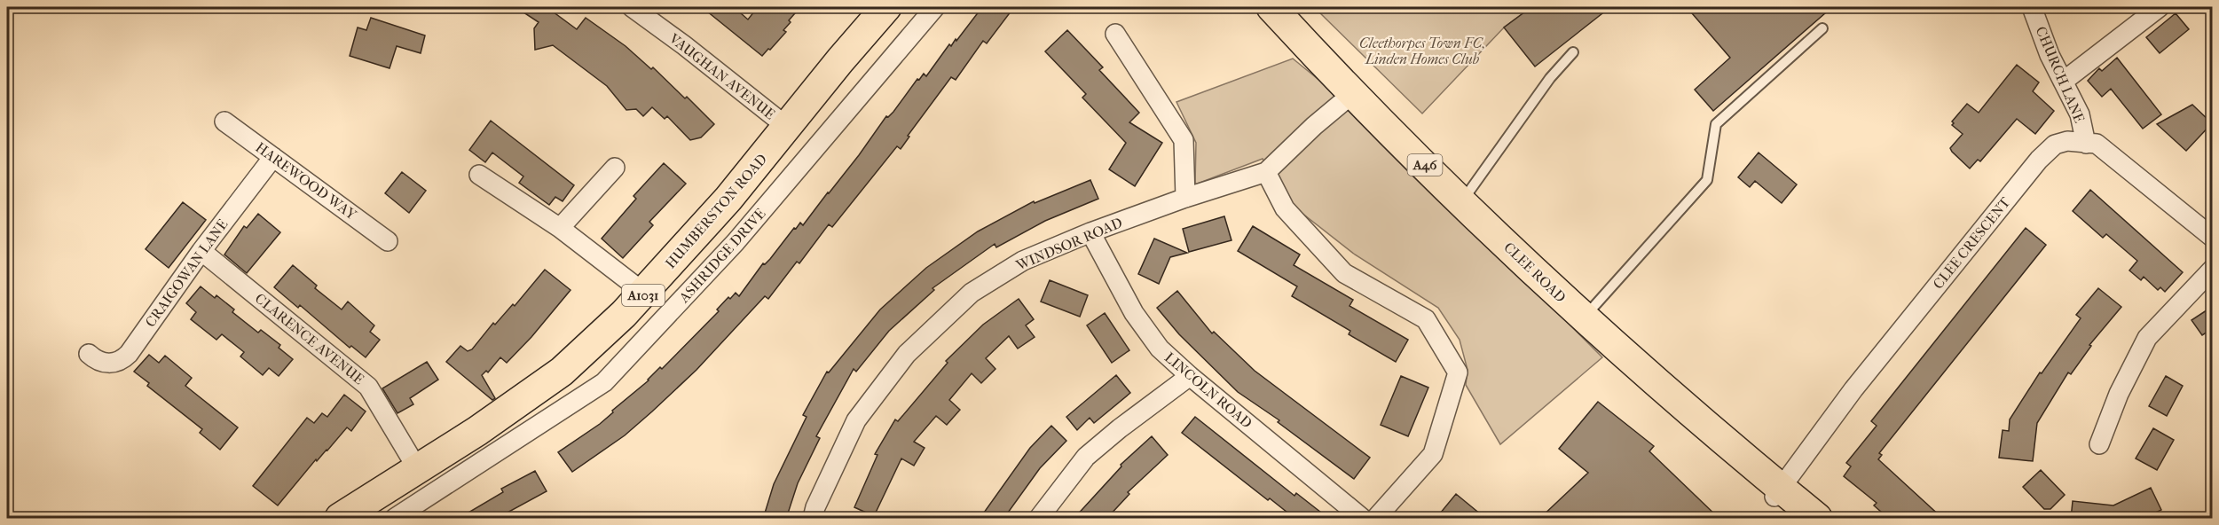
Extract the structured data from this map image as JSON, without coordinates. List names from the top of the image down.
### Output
{
  "streets": {
    "main road": [
      "A46",
      "HUMBERSTON ROAD",
      "CLEE ROAD",
      "A1031"
    ],
    "street": [
      "CHURCH LANE",
      "VAUGHAN AVENUE",
      "HAREWOOD WAY",
      "CLEE CRESCENT",
      "WINDSOR ROAD",
      "ASHRIDGE DRIVE",
      "CRAIGOWAN LANE",
      "CLARENCE AVENUE",
      "LINCOLN ROAD"
    ]
  },
  "crossings": [
    ["CHURCH LANE", "CLEE CRESCENT"],
    ["VAUGHAN AVENUE", "HUMBERSTON ROAD"],
    ["HAREWOOD WAY", "CRAIGOWAN LANE"],
    ["HUMBERSTON ROAD", "CLARENCE AVENUE"],
    ["CLEE CRESCENT", "CLEE ROAD"],
    ["WINDSOR ROAD", "CLEE ROAD"],
    ["WINDSOR ROAD", "LINCOLN ROAD"],
    ["CRAIGOWAN LANE", "CLARENCE AVENUE"]
  ],
  "parks": ["Cleethorpes Town FC, Linden Homes Club"]
}
